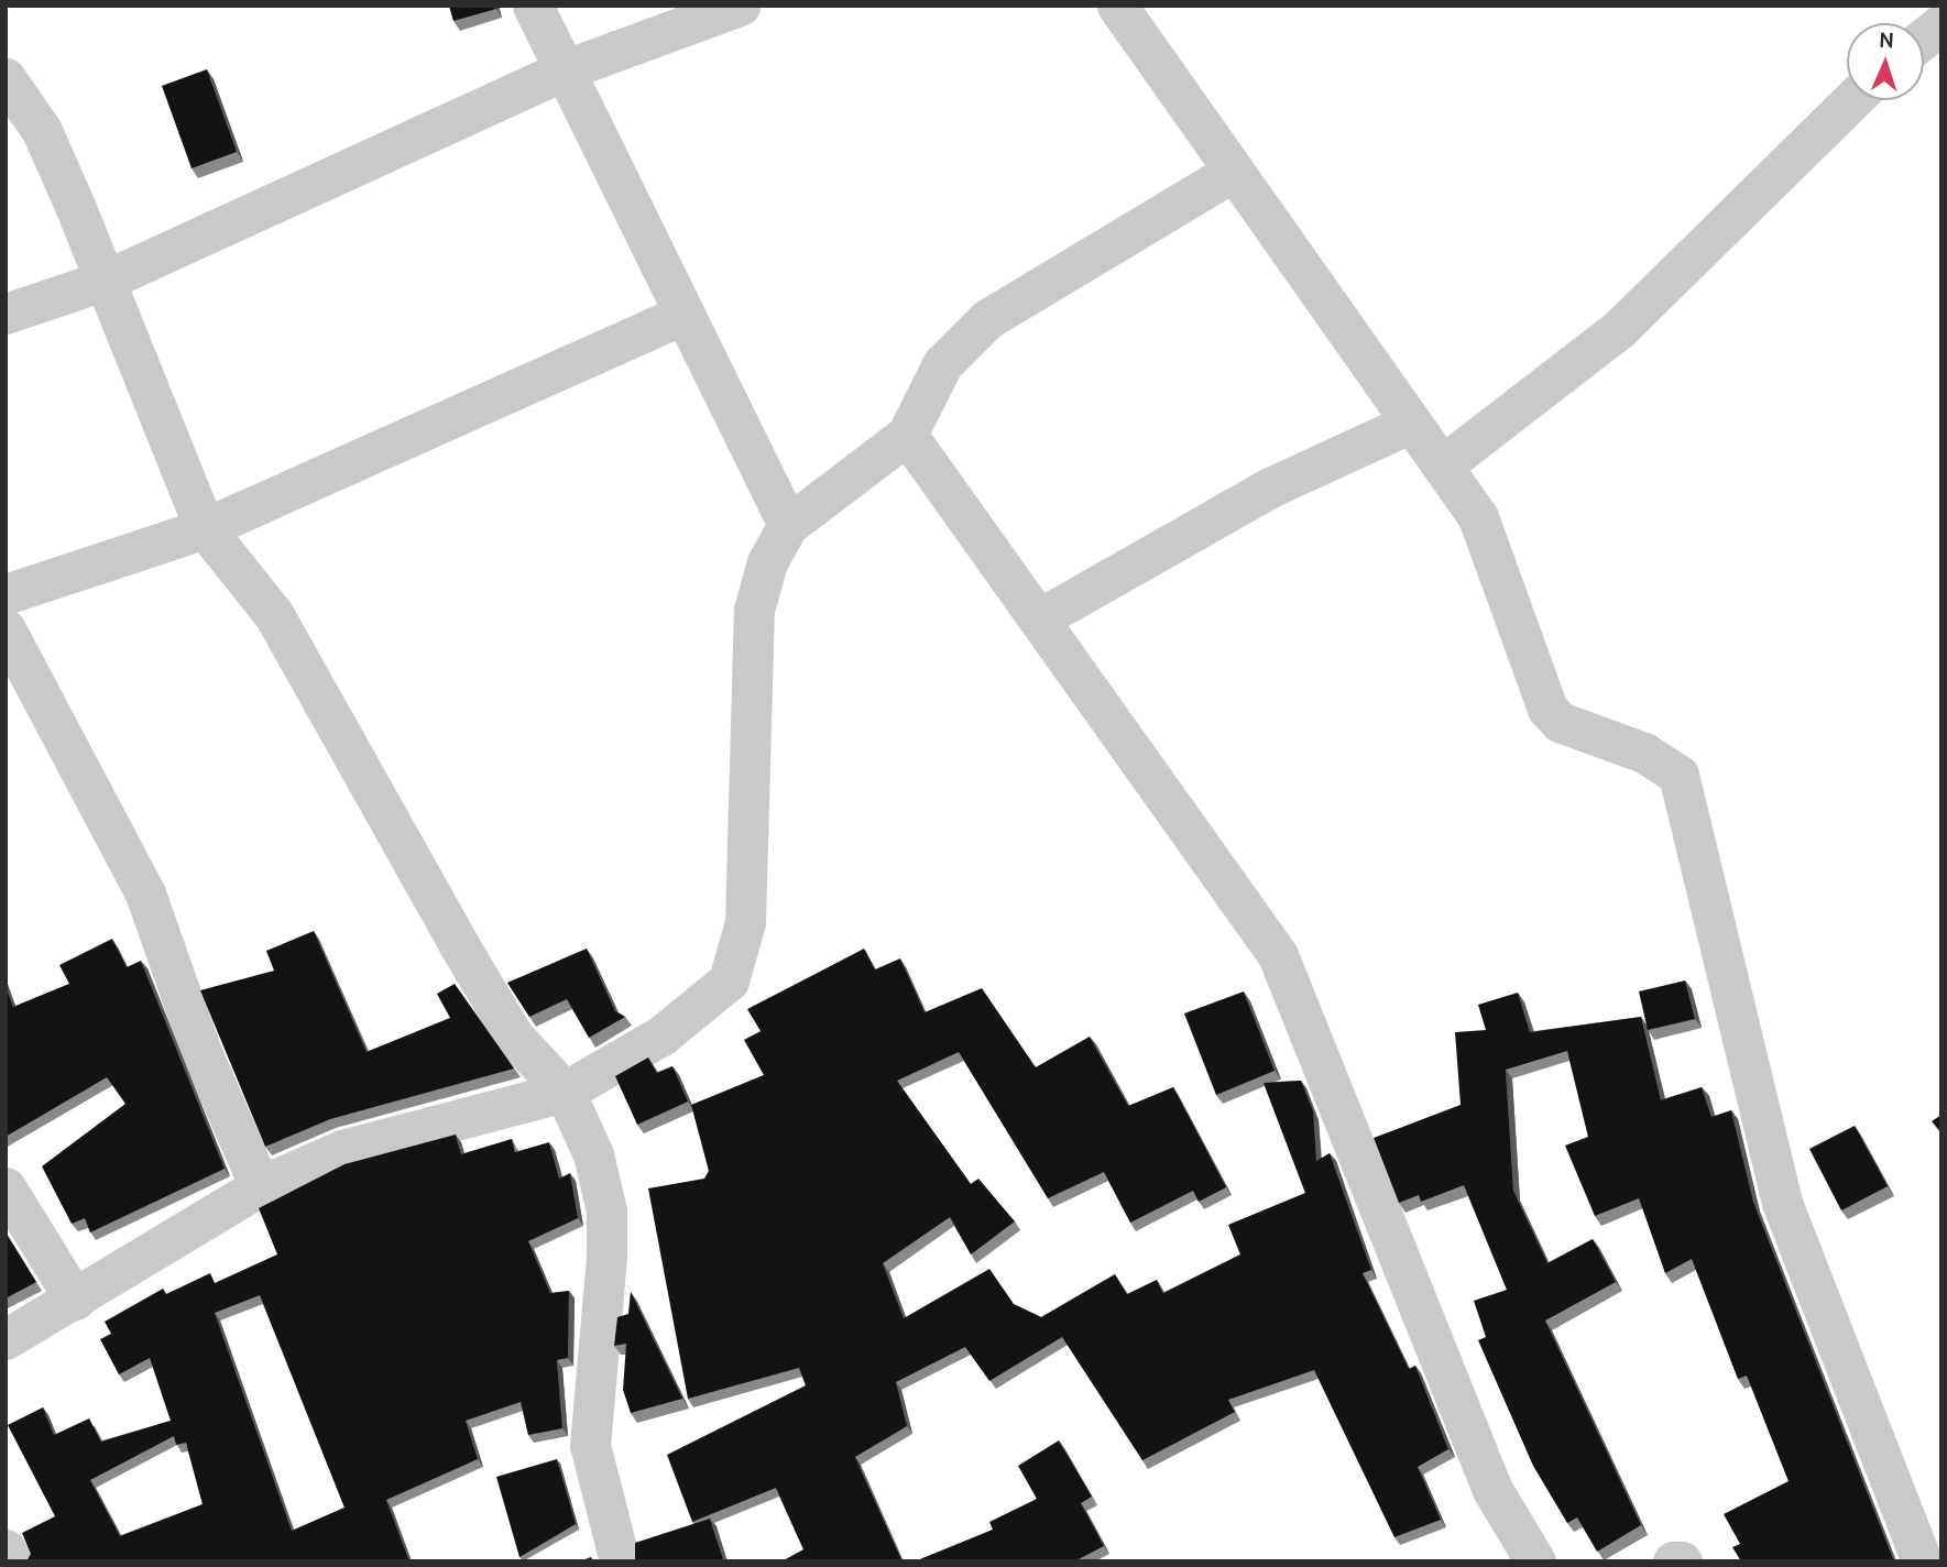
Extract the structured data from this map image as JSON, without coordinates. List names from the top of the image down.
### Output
{
  "north": "top"
}
